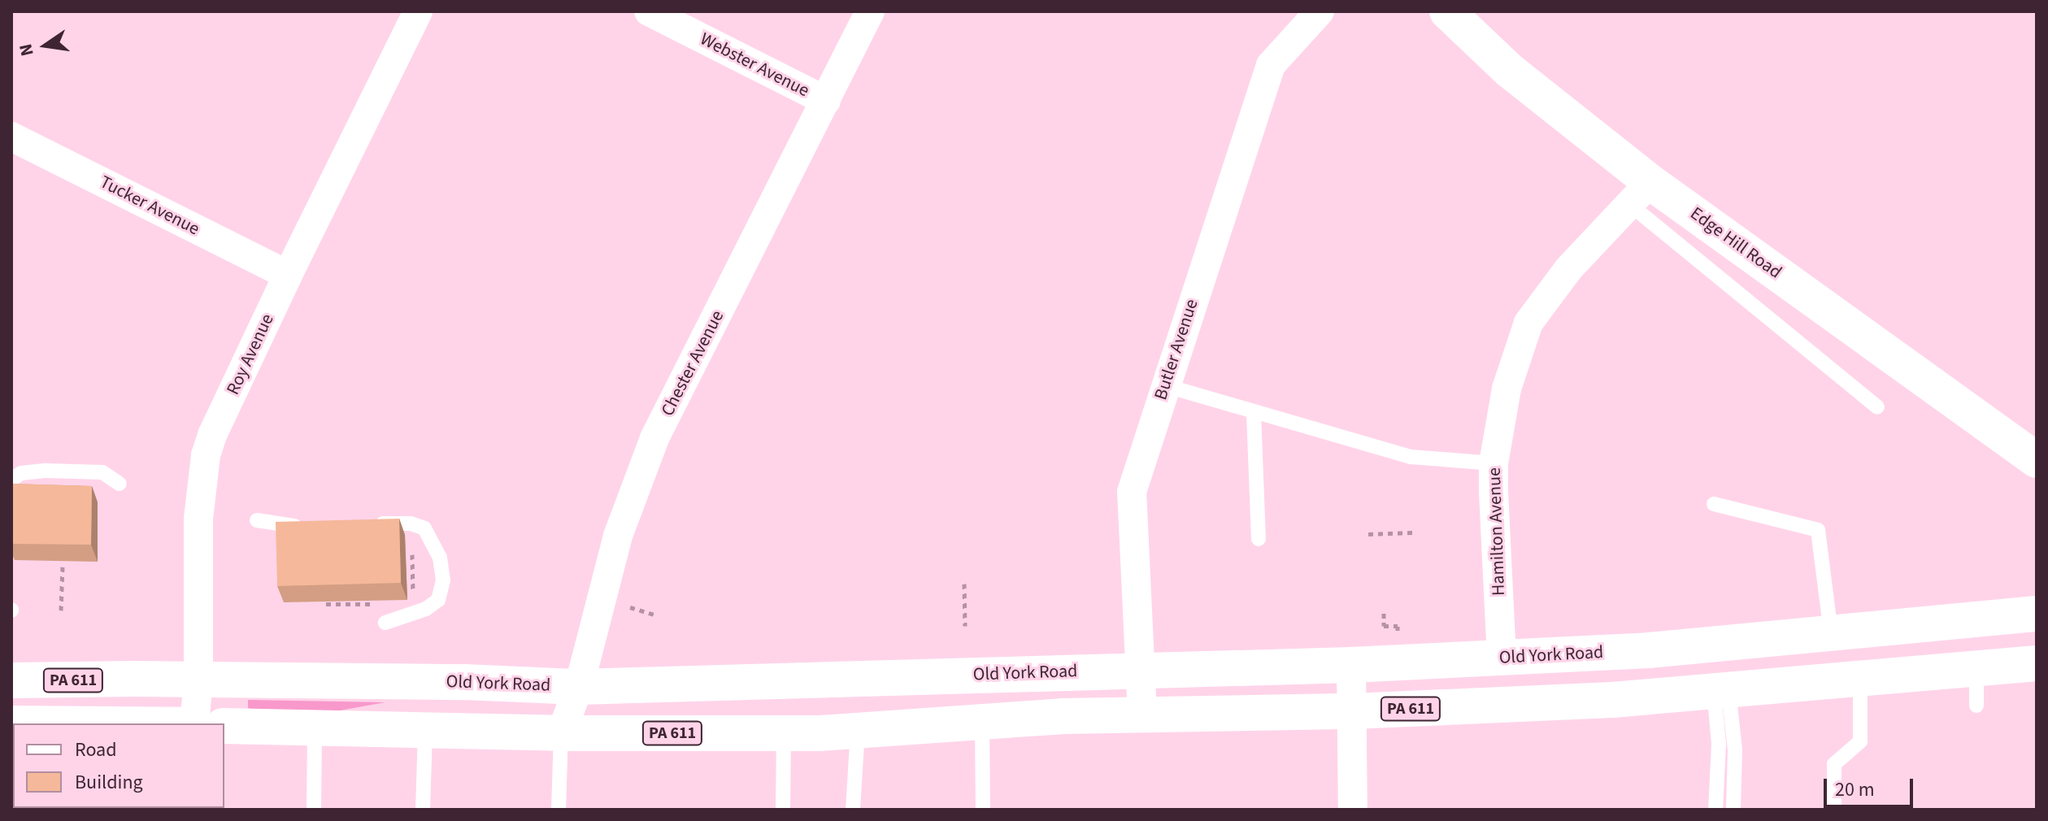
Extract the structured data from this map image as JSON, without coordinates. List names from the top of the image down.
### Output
{
  "streets": {
    "main road": ["Edge Hill Road", "Old York Road", "PA 611"],
    "street": [
      "Webster Avenue",
      "Tucker Avenue",
      "Butler Avenue",
      "Roy Avenue",
      "Chester Avenue",
      "Hamilton Avenue"
    ]
  },
  "crossings": [
    ["Webster Avenue", "Chester Avenue"],
    ["Tucker Avenue", "Roy Avenue"],
    ["Edge Hill Road", "Hamilton Avenue"],
    ["Butler Avenue", "Old York Road"],
    ["Butler Avenue", "PA 611"],
    ["Roy Avenue", "Old York Road"],
    ["Chester Avenue", "Old York Road"],
    ["Chester Avenue", "PA 611"],
    ["Hamilton Avenue", "Old York Road"]
  ],
  "legend": ["Road", "Building"],
  "scale_bar": "20 m",
  "north": "left"
}
